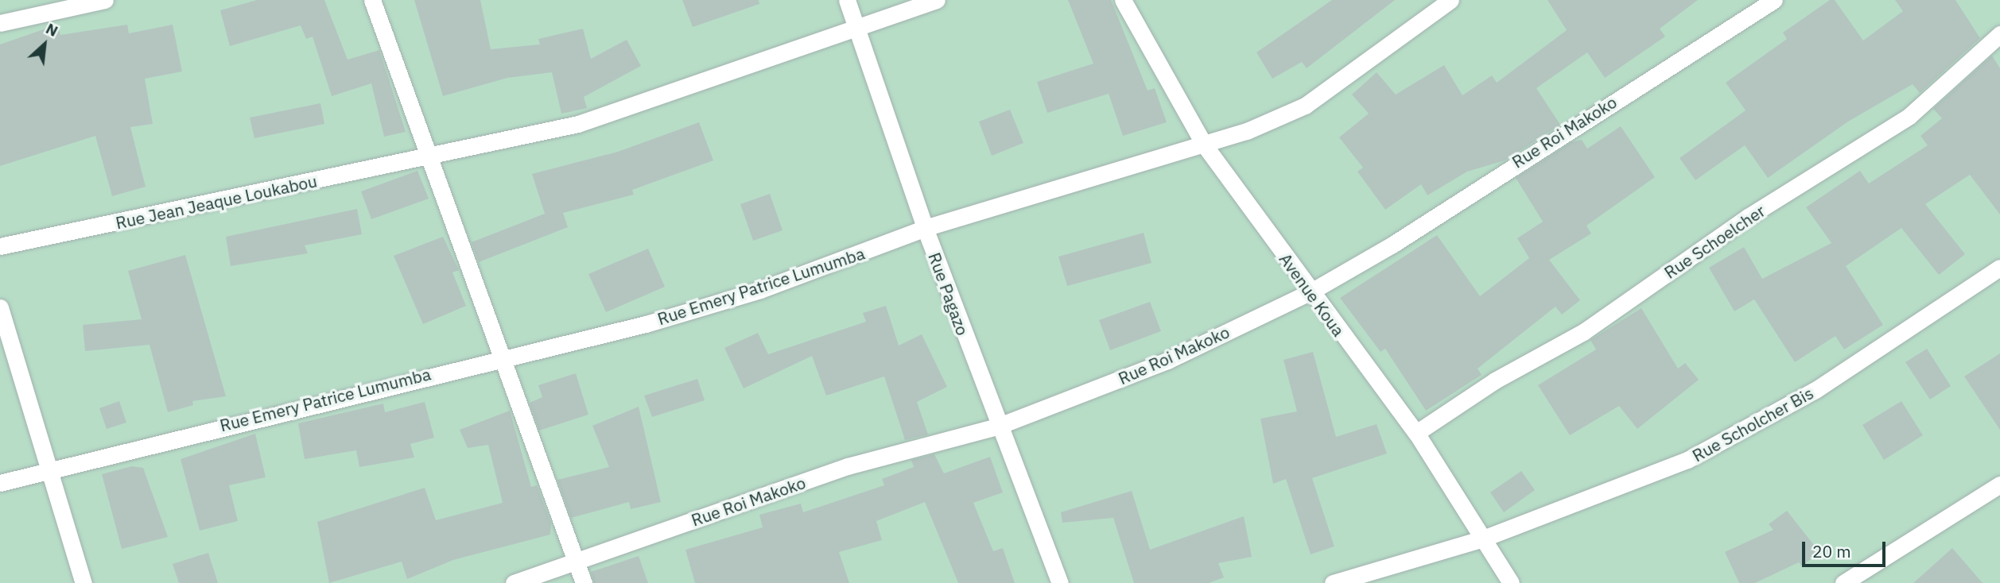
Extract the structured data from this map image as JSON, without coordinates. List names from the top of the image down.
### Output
{
  "streets": {
    "street": [
      "Rue Roi Makoko",
      "Rue Jean Jeaque Loukabou",
      "Rue Schoelcher",
      "Rue Emery Patrice Lumumba",
      "Rue Pagazo",
      "Avenue Koua",
      "Rue Scholcher Bis"
    ]
  },
  "crossings": [
    ["Rue Roi Makoko", "Rue Pagazo"],
    ["Rue Roi Makoko", "Avenue Koua"],
    ["Rue Jean Jeaque Loukabou", "Rue Pagazo"],
    ["Rue Schoelcher", "Avenue Koua"],
    ["Rue Emery Patrice Lumumba", "Rue Pagazo"],
    ["Rue Emery Patrice Lumumba", "Avenue Koua"],
    ["Avenue Koua", "Rue Scholcher Bis"]
  ],
  "scale_bar": "20 m",
  "north": "top right"
}
